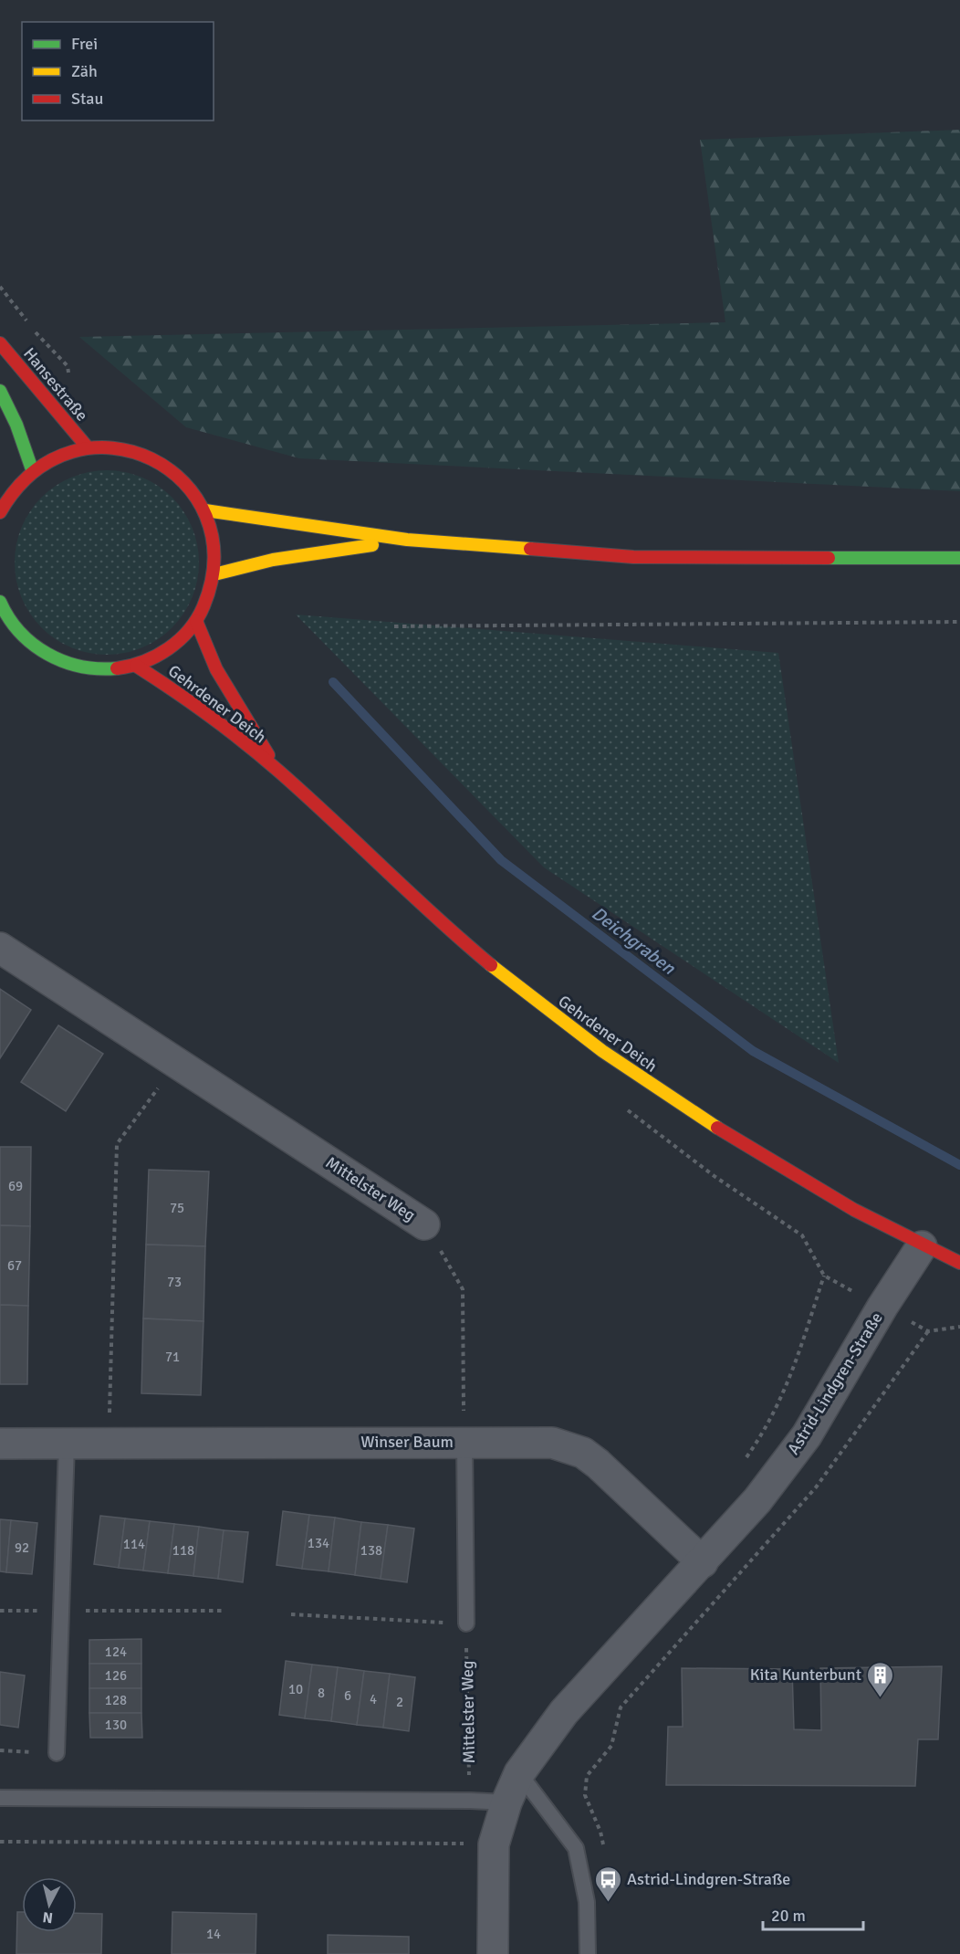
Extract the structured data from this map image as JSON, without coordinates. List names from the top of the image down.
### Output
{
  "streets": {
    "main road": ["Hansestraße", "Gehrdener Deich"],
    "street": ["Mittelster Weg", "Astrid-Lindgren-Straße", "Winser Baum"]
  },
  "crossings": [
    ["Gehrdener Deich", "Astrid-Lindgren-Straße"],
    ["Mittelster Weg", "Winser Baum"],
    ["Astrid-Lindgren-Straße", "Winser Baum"]
  ],
  "water": ["Deichgraben"],
  "places": {
    "building": ["Kita Kunterbunt"],
    "bus stop": ["Astrid-Lindgren-Straße"]
  },
  "house_numbers": [
    "69",
    "75",
    "67",
    "73",
    "71",
    "134",
    "114",
    "92",
    "118",
    "138",
    "124",
    "126",
    "10",
    "8",
    "6",
    "4",
    "128",
    "2",
    "130",
    "14"
  ],
  "legend": ["Frei", "Zäh", "Stau"],
  "scale_bar": "20 m",
  "north": "bottom"
}
